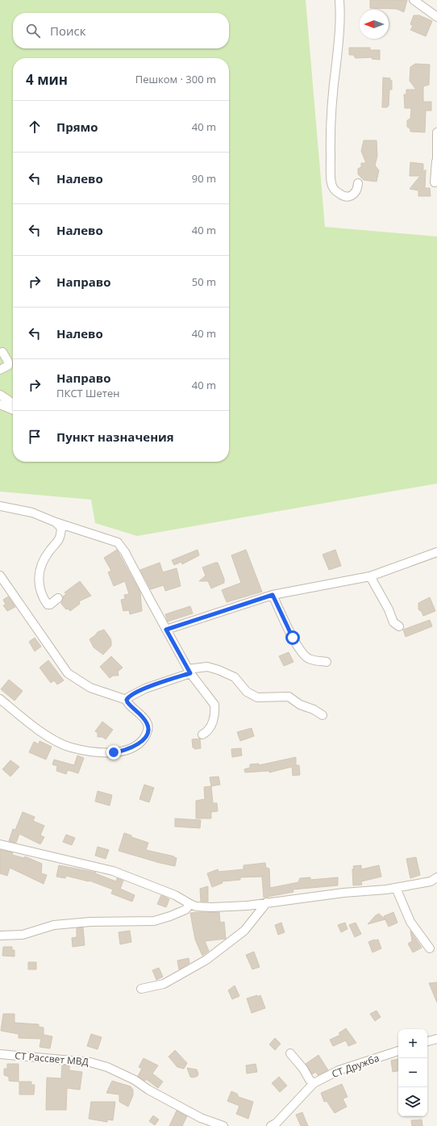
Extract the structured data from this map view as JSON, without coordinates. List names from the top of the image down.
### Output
{
  "streets": {
    "street": ["СТ Рассвет МВД", "СТ Дружба"]
  },
  "north": "left",
  "page": {
    "search": "Поиск",
    "heading": ["4 мин", "Пешком · 300 m"],
    "list": [
      ["Прямо", "40 m"],
      ["Налево", "90 m"],
      ["Налево", "40 m"],
      ["Направо", "50 m"],
      ["Налево", "40 m"],
      ["Направо", "ПКСТ Шетен", "40 m"],
      "Пункт назначения"
    ],
    "map_buttons": ["+", "−"]
  }
}
